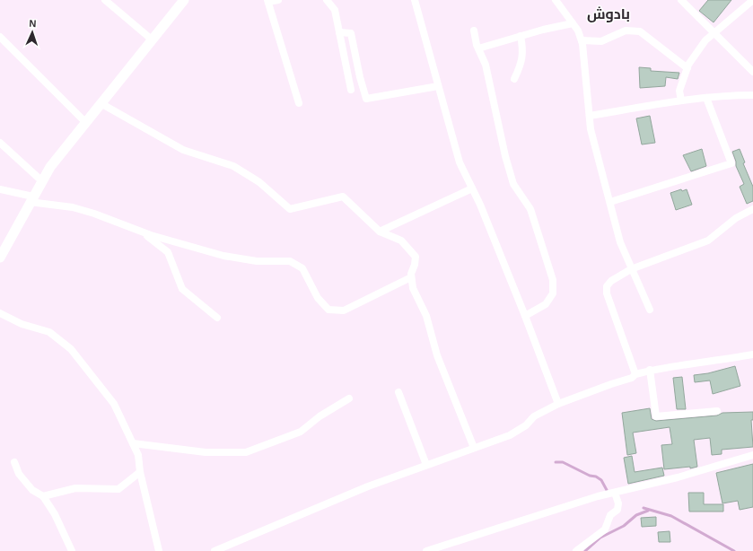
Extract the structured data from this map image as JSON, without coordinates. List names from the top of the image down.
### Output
{
  "districts": ["بادوش"],
  "north": "top"
}
